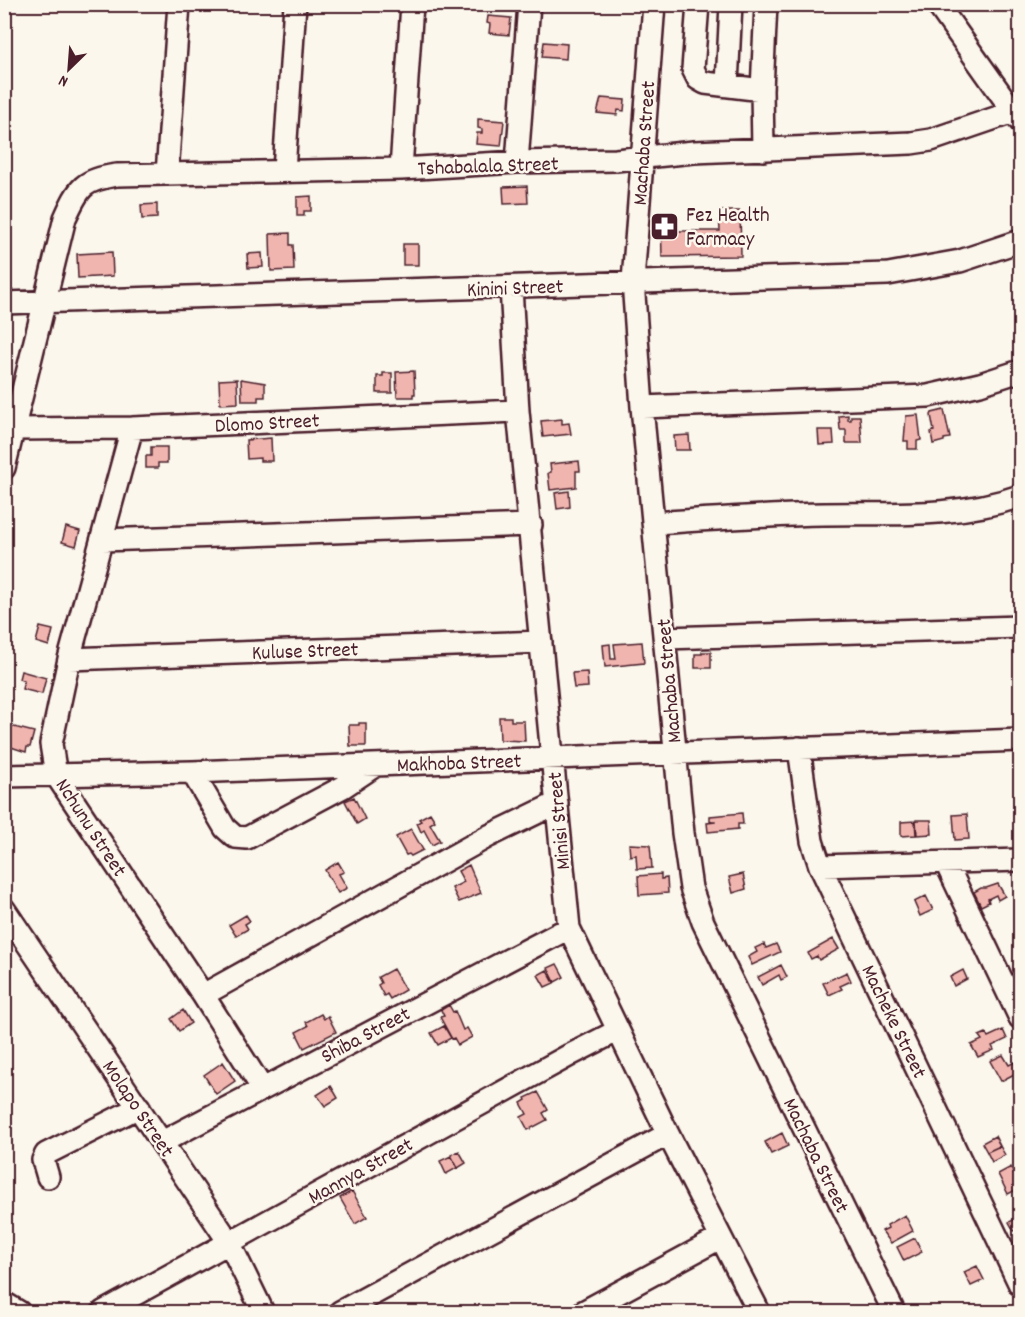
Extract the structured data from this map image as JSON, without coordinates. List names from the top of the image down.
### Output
{
  "streets": {
    "street": [
      "Machaba Street",
      "Tshabalala Street",
      "Kinini Street",
      "Dlomo Street",
      "Kuluse Street",
      "Makhoba Street",
      "Minisi Street",
      "Nchunu Street",
      "Macheke Street",
      "Shiba Street",
      "Molapo Street",
      "Mannya Street"
    ]
  },
  "crossings": [
    ["Machaba Street", "Tshabalala Street"],
    ["Machaba Street", "Kinini Street"],
    ["Machaba Street", "Makhoba Street"],
    ["Tshabalala Street", "Kinini Street"],
    ["Kinini Street", "Minisi Street"],
    ["Dlomo Street", "Minisi Street"],
    ["Dlomo Street", "Nchunu Street"],
    ["Kuluse Street", "Minisi Street"],
    ["Kuluse Street", "Nchunu Street"],
    ["Makhoba Street", "Minisi Street"],
    ["Makhoba Street", "Nchunu Street"],
    ["Makhoba Street", "Macheke Street"],
    ["Minisi Street", "Shiba Street"],
    ["Minisi Street", "Mannya Street"],
    ["Nchunu Street", "Shiba Street"],
    ["Shiba Street", "Molapo Street"],
    ["Molapo Street", "Mannya Street"]
  ],
  "places": {
    "pharmacy": ["Fez Health Farmacy"]
  },
  "north": "bottom left"
}
